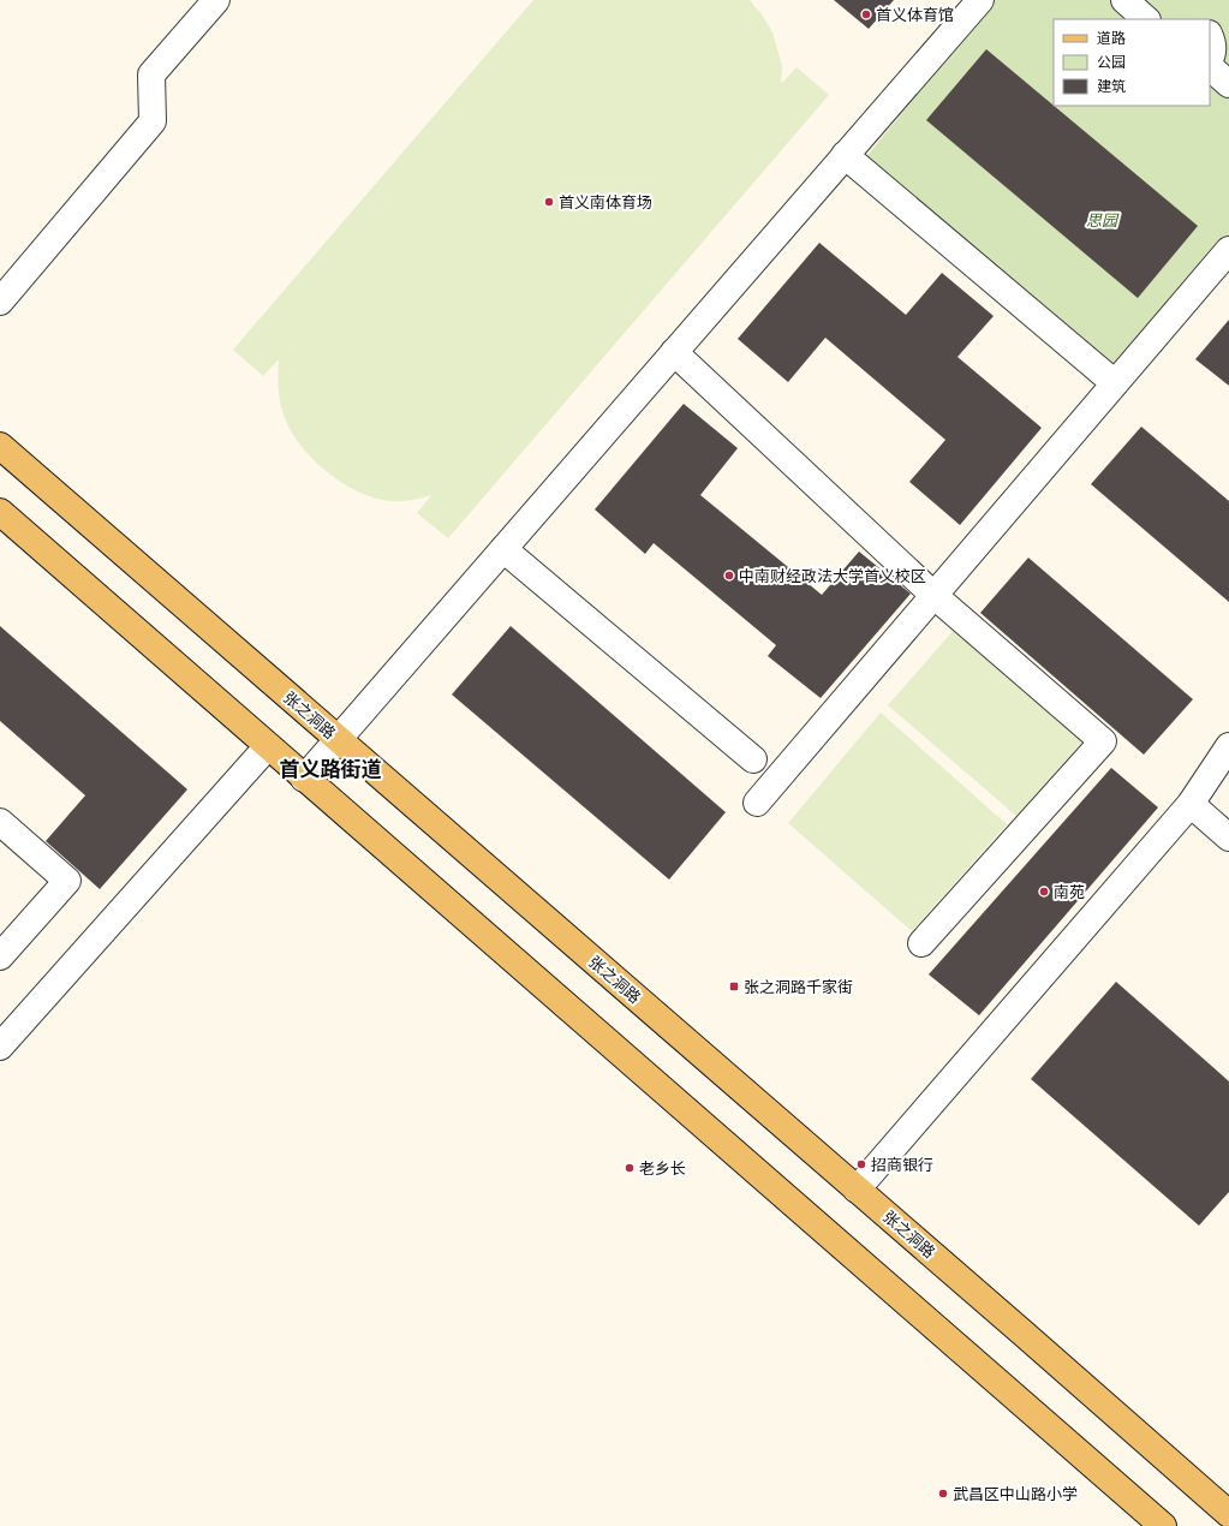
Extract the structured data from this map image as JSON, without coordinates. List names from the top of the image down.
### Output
{
  "streets": {
    "main road": ["张之洞路"]
  },
  "districts": ["首义路街道"],
  "parks": ["思园"],
  "places": {
    "other": [
      "首义体育馆",
      "首义南体育场",
      "中南财经政法大学首义校区",
      "南苑",
      "招商银行",
      "老乡长",
      "武昌区中山路小学"
    ],
    "transit": ["张之洞路千家街"]
  },
  "legend": ["道路", "公园", "建筑"]
}
